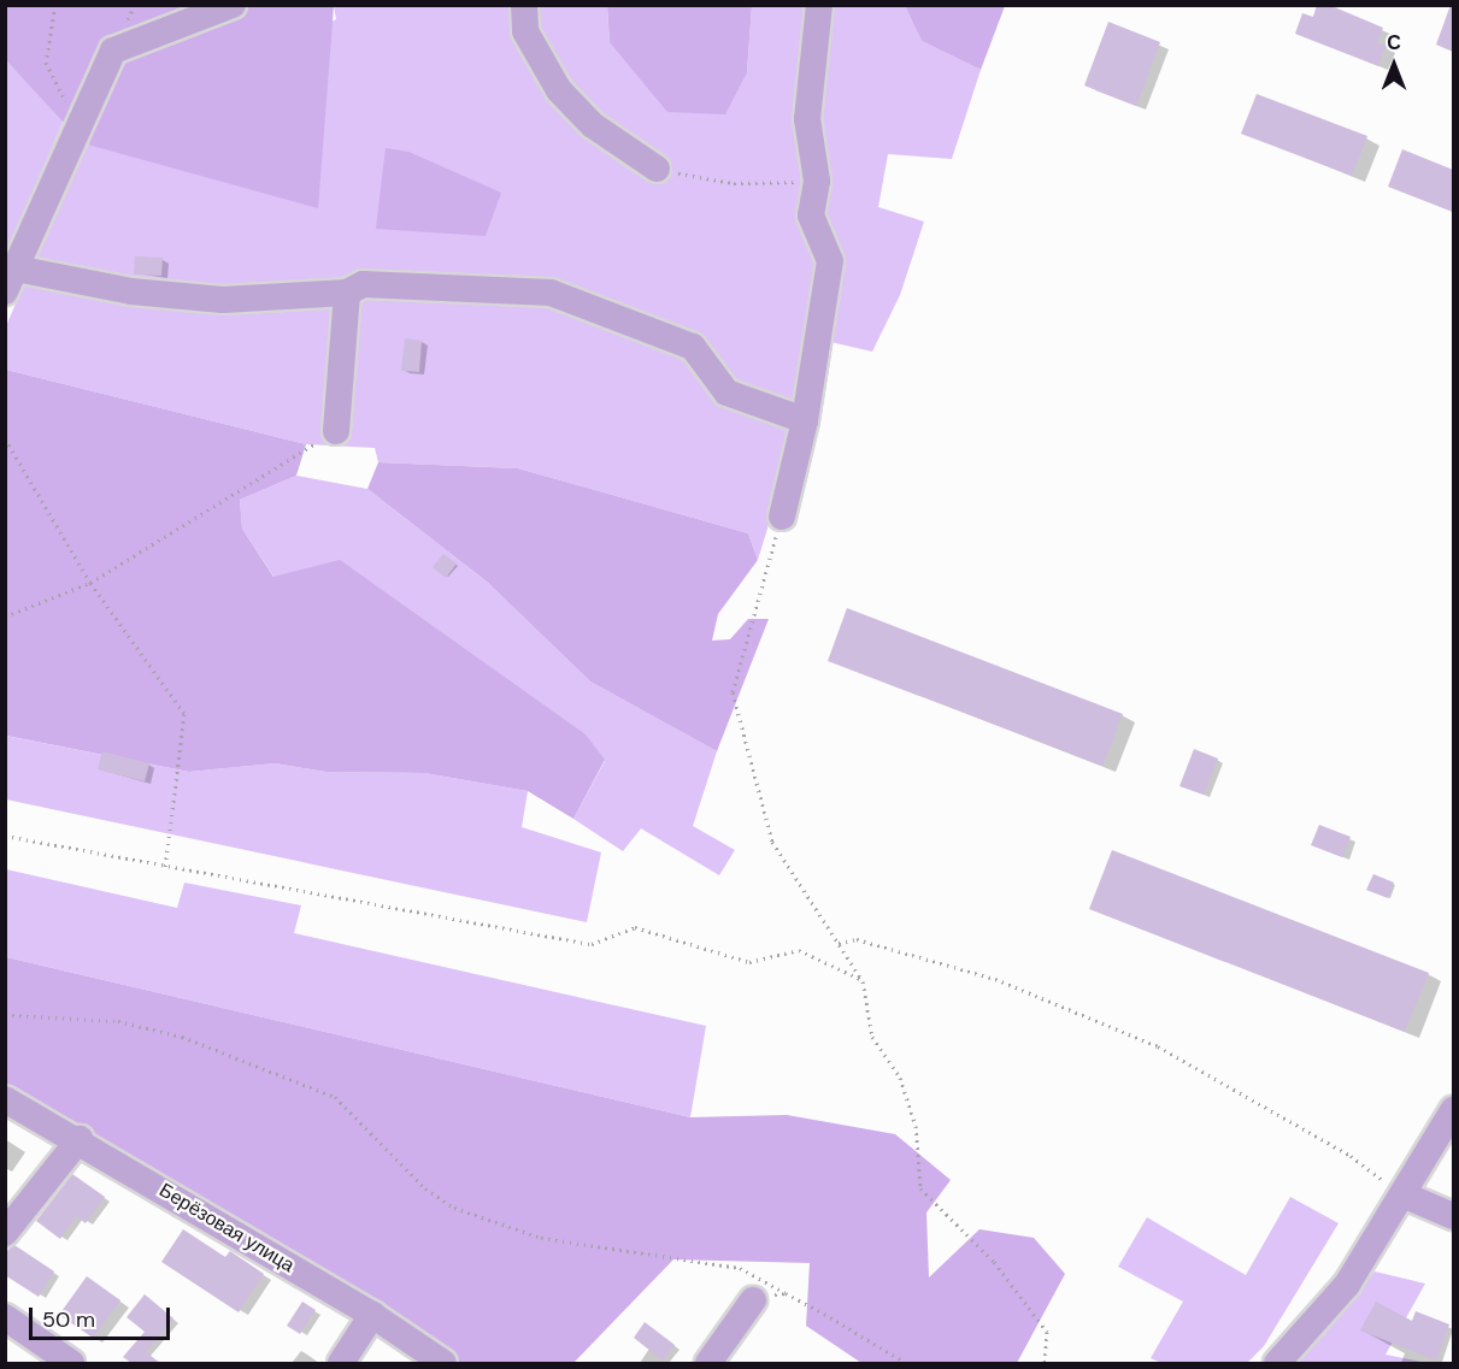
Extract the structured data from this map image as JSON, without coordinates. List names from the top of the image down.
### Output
{
  "streets": {
    "street": ["Берёзовая улица"]
  },
  "scale_bar": "50 m",
  "north": "top"
}
